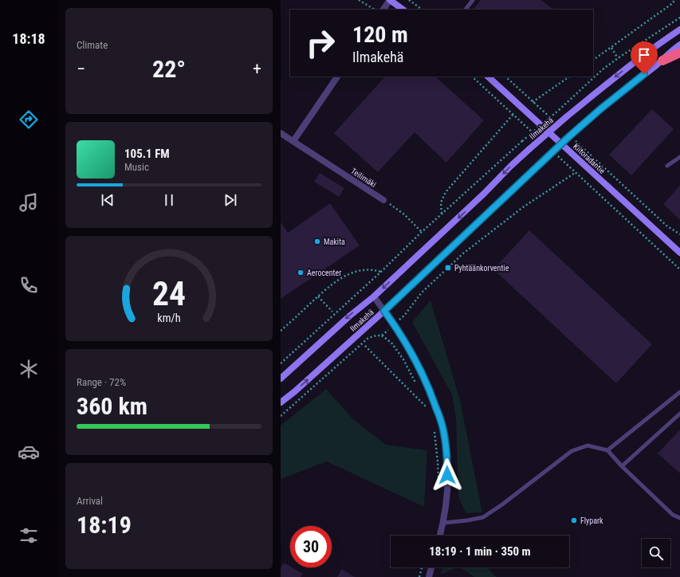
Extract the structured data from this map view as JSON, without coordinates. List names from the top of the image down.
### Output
{
  "streets": {
    "main road": ["Ilmakehä", "Kiitoradantie"],
    "street": ["Teilimäki"]
  },
  "places": {
    "other": ["Makita", "Aerocenter", "Flypark"],
    "transit": ["Pyhtäänkorventie"]
  },
  "page": {
    "tabs": "18:18",
    "tile": [
      "Climate",
      ["Range · 72%", "360 km"],
      ["Arrival", "18:19"]
    ],
    "turn": ["120 m", "Ilmakehä"],
    "heat": ["−", "22°", "+"],
    "song": ["105.1 FM", "Music"],
    "limit": "30",
    "trip": "18:19 · 1 min · 350 m",
    "gauge": ["24", "km/h"]
  }
}
